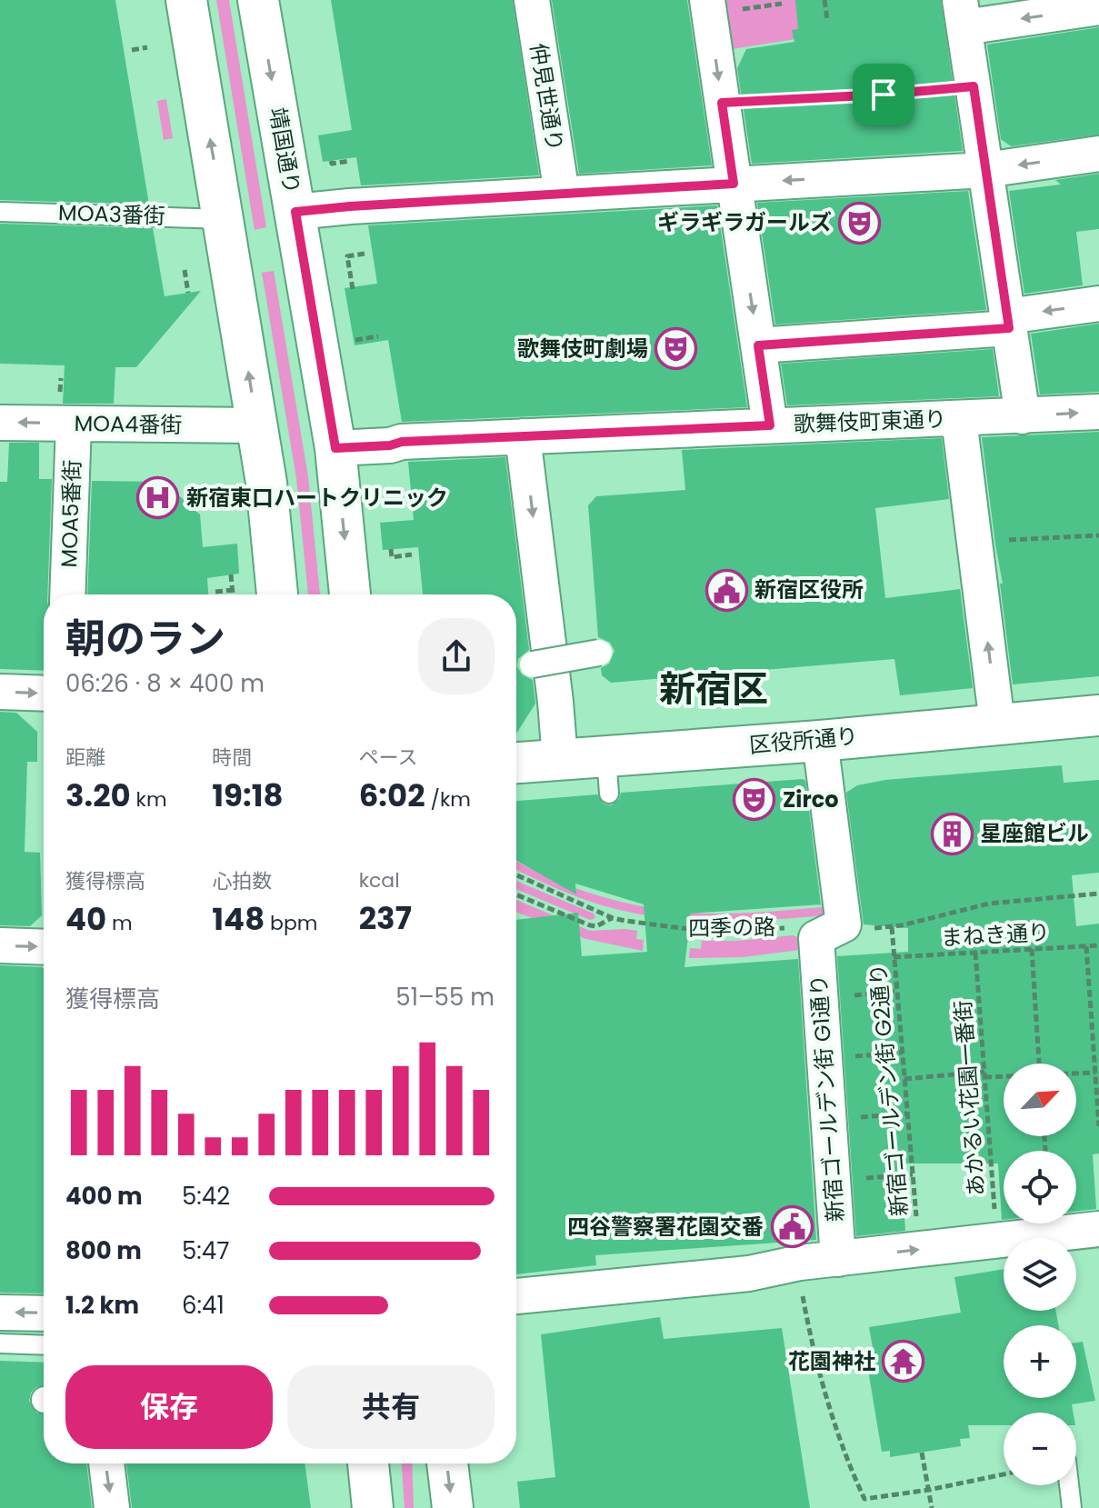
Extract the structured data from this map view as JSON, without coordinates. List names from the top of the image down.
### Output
{
  "streets": {
    "main road": ["靖国通り", "区役所通り"],
    "street": [
      "仲見世通り",
      "歌舞伎町東通り",
      "MOA4番街",
      "MOA5番街",
      "新宿ゴールデン街 G1通り"
    ],
    "lane": ["MOA3番街"],
    "path": [
      "四季の路",
      "まねき通り",
      "新宿ゴールデン街 G2通り",
      "あかるい花園一番街"
    ]
  },
  "crossings": [
    ["靖国通り", "歌舞伎町東通り"],
    ["MOA4番街", "MOA5番街"],
    ["区役所通り", "新宿ゴールデン街 G1通り"],
    ["四季の路", "新宿ゴールデン街 G1通り"],
    ["まねき通り", "新宿ゴールデン街 G2通り"],
    ["まねき通り", "あかるい花園一番街"]
  ],
  "districts": ["新宿区"],
  "places": {
    "theatre": ["ギラギラガールズ", "歌舞伎町劇場", "Zirco"],
    "hospital": ["新宿東口ハートクリニック"],
    "public building": ["新宿区役所", "四谷警察署花園交番"],
    "building": ["星座館ビル"],
    "temple": ["花園神社"]
  },
  "north": "top right",
  "page": {
    "heading": ["朝のラン", "06:26 · 8 × 400 m"],
    "stats": [
      ["距離", "3.20 km"],
      ["時間", "19:18"],
      ["ペース", "6:02 /km"],
      ["獲得標高", "40 m"],
      ["心拍数", "148 bpm"],
      ["kcal", "237"]
    ],
    "chart": ["獲得標高", "51–55 m"],
    "map_buttons": ["+", "−"],
    "list": [
      {
        "name": "400 m",
        "note": "5:42"
      },
      {
        "name": "800 m",
        "note": "5:47"
      },
      {
        "name": "1.2 km",
        "note": "6:41"
      }
    ],
    "buttons": ["保存", "共有"]
  }
}
